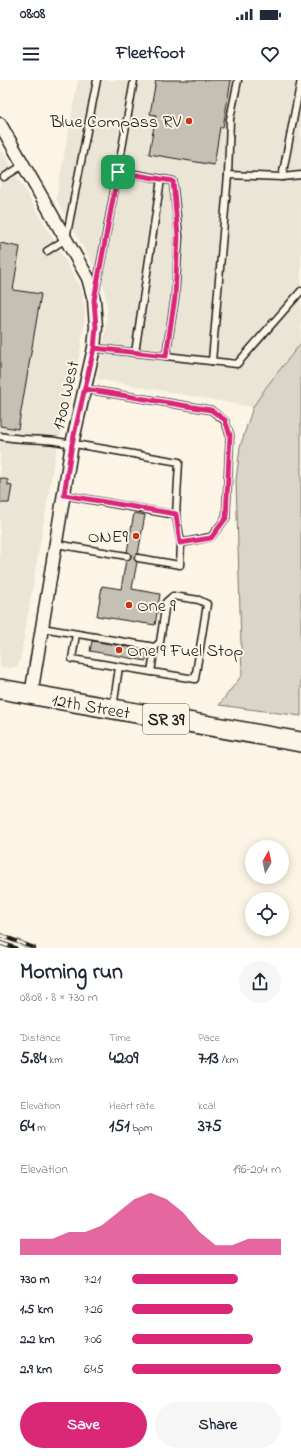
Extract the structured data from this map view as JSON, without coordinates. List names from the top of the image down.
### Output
{
  "streets": {
    "main road": ["12th Street", "SR 39"],
    "street": ["1700 West"]
  },
  "crossings": [
    ["1700 West", "12th Street"]
  ],
  "places": [
    "Blue Compass RV",
    "ONE9",
    "One 9",
    "One 9 Fuel Stop"
  ],
  "north": "top",
  "page": {
    "status": "08:08",
    "header": "Fleetfoot",
    "heading": ["Morning run", "08:08 · 8 × 730 m"],
    "stats": [
      ["Distance", "5.84 km"],
      ["Time", "42:09"],
      ["Pace", "7:13 /km"],
      ["Elevation", "64 m"],
      ["Heart rate", "151 bpm"],
      ["kcal", "375"]
    ],
    "chart": ["Elevation", "196–204 m"],
    "list": [
      {
        "name": "730 m",
        "note": "7:21"
      },
      {
        "name": "1.5 km",
        "note": "7:26"
      },
      {
        "name": "2.2 km",
        "note": "7:06"
      },
      {
        "name": "2.9 km",
        "note": "6:45"
      }
    ],
    "buttons": ["Save", "Share"]
  }
}
